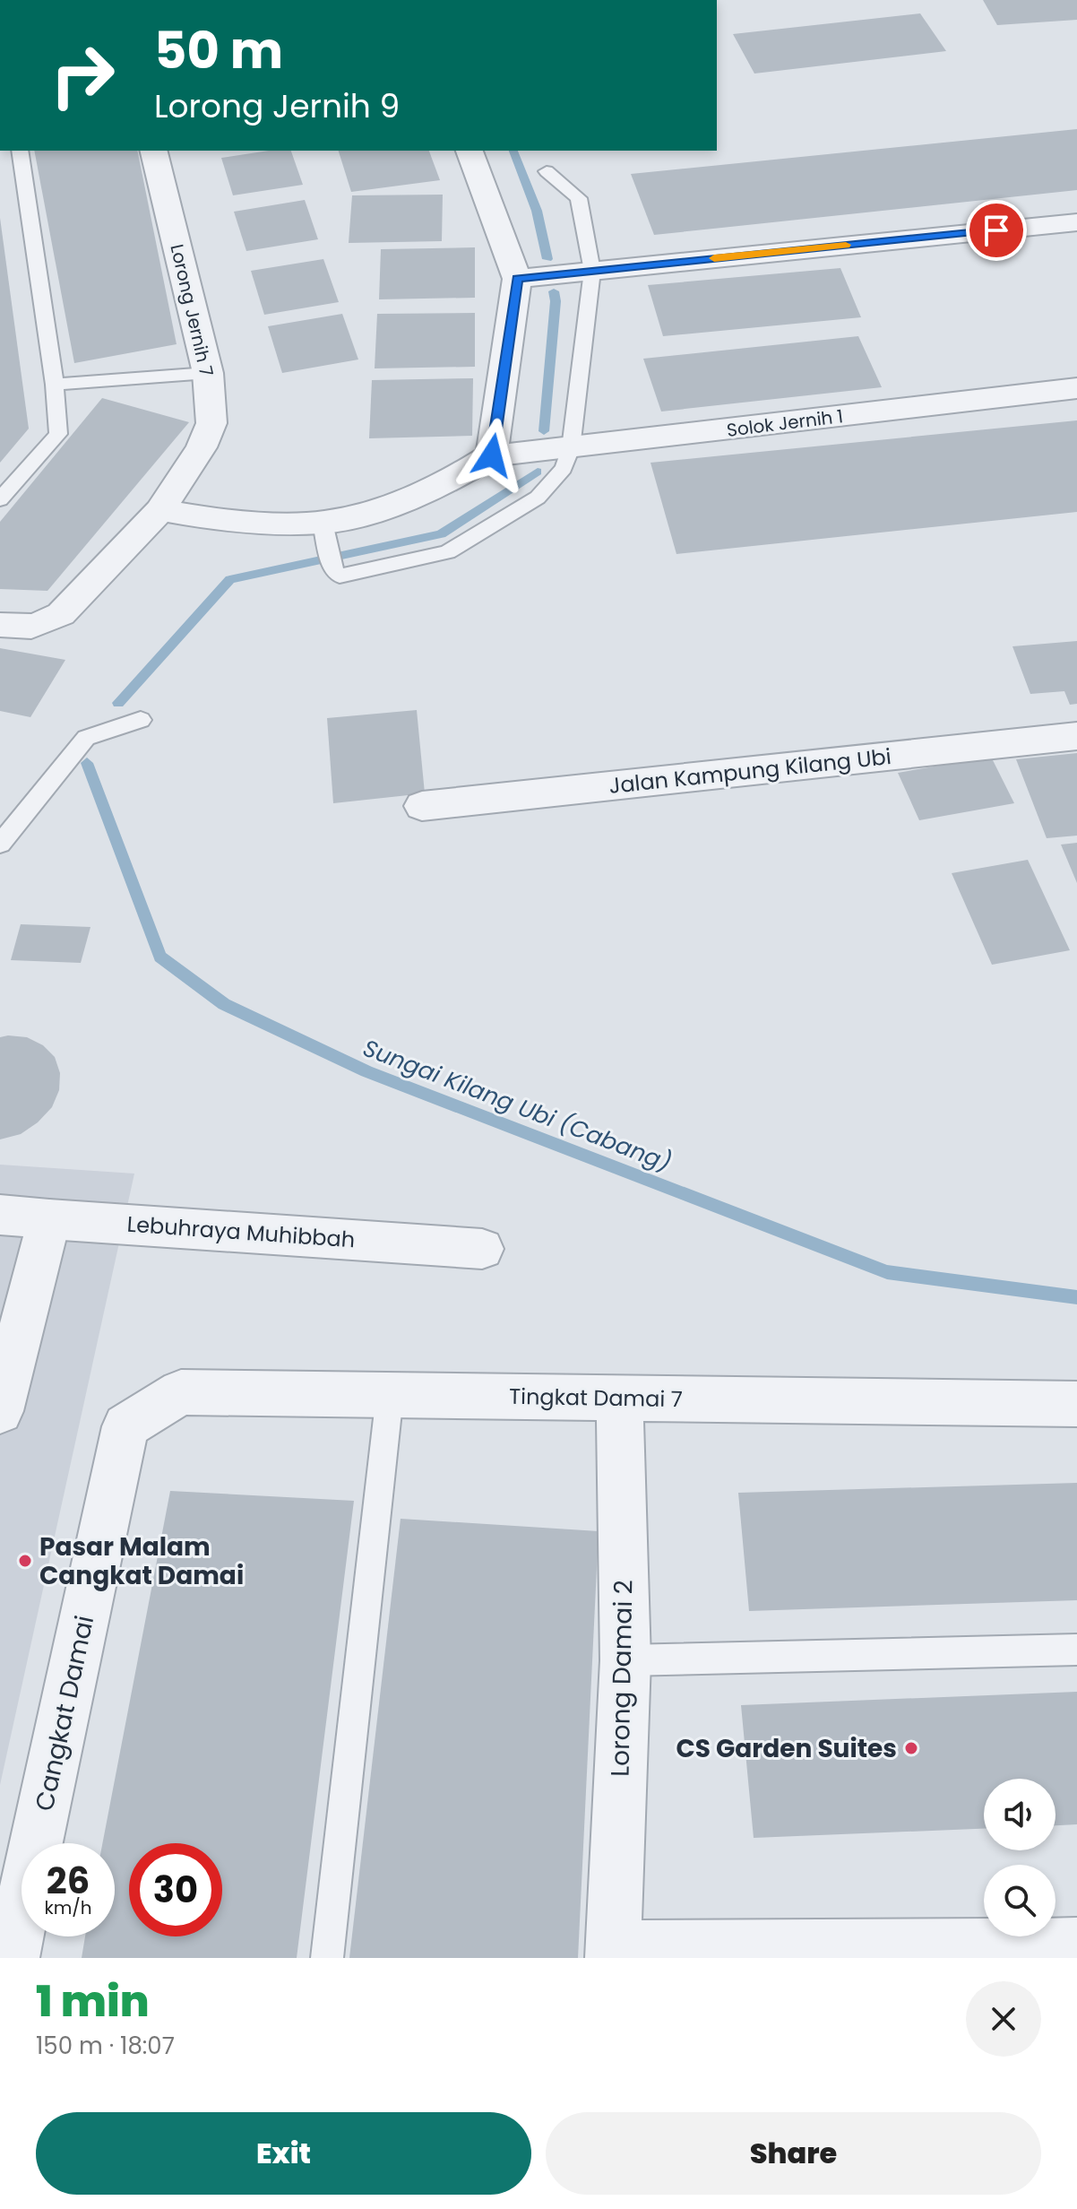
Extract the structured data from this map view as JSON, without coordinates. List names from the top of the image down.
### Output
{
  "streets": {
    "street": [
      "Lorong Jernih 7",
      "Solok Jernih 1",
      "Jalan Kampung Kilang Ubi",
      "Lebuhraya Muhibbah",
      "Tingkat Damai 7",
      "Lorong Damai 2",
      "Cangkat Damai"
    ]
  },
  "crossings": [
    ["Tingkat Damai 7", "Lorong Damai 2"],
    ["Tingkat Damai 7", "Cangkat Damai"]
  ],
  "water": ["Sungai Kilang Ubi (Cabang)"],
  "places": ["Pasar Malam Cangkat Damai", "CS Garden Suites"],
  "page": {
    "turn": ["50 m", "Lorong Jernih 9"],
    "speed": "26 km/h",
    "limit": "30",
    "heading": ["1 min", "150 m · 18:07"],
    "buttons": ["Exit", "Share"]
  }
}
